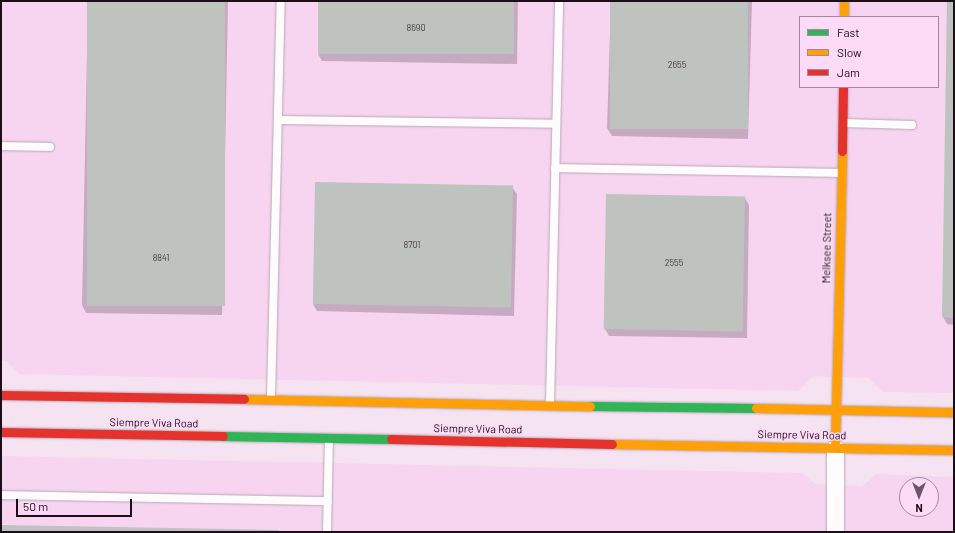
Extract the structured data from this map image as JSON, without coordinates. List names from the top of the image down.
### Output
{
  "streets": {
    "main road": ["Melksee Street", "Siempre Viva Road"]
  },
  "crossings": [
    ["Melksee Street", "Siempre Viva Road"]
  ],
  "house_numbers": [
    "8690",
    "2655",
    "8701",
    "8841",
    "2555"
  ],
  "legend": ["Fast", "Slow", "Jam"],
  "scale_bar": "50 m",
  "north": "bottom"
}
